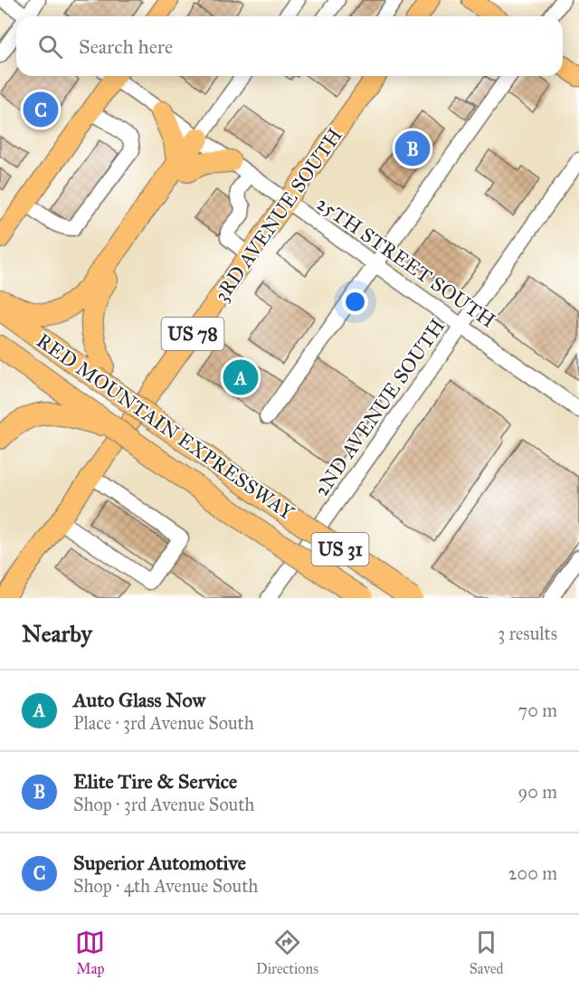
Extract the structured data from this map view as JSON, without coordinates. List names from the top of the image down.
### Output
{
  "streets": {
    "highway": ["RED MOUNTAIN EXPRESSWAY", "US 31"],
    "main road": ["3RD AVENUE SOUTH", "US 78"],
    "street": ["25TH STREET SOUTH", "2ND AVENUE SOUTH"]
  },
  "crossings": [
    ["3RD AVENUE SOUTH", "25TH STREET SOUTH"],
    ["25TH STREET SOUTH", "2ND AVENUE SOUTH"]
  ],
  "page": {
    "search": "Search here",
    "pins": ["C", "B", "A"],
    "heading": ["Nearby", "3 results"],
    "list": [
      {
        "mark": "A",
        "name": "Auto Glass Now",
        "note": "Place · 3rd Avenue South",
        "value": "70 m"
      },
      {
        "mark": "B",
        "name": "Elite Tire & Service",
        "note": "Shop · 3rd Avenue South",
        "value": "90 m"
      },
      {
        "mark": "C",
        "name": "Superior Automotive",
        "note": "Shop · 4th Avenue South",
        "value": "200 m"
      }
    ],
    "nav": ["Map", "Directions", "Saved"]
  }
}
